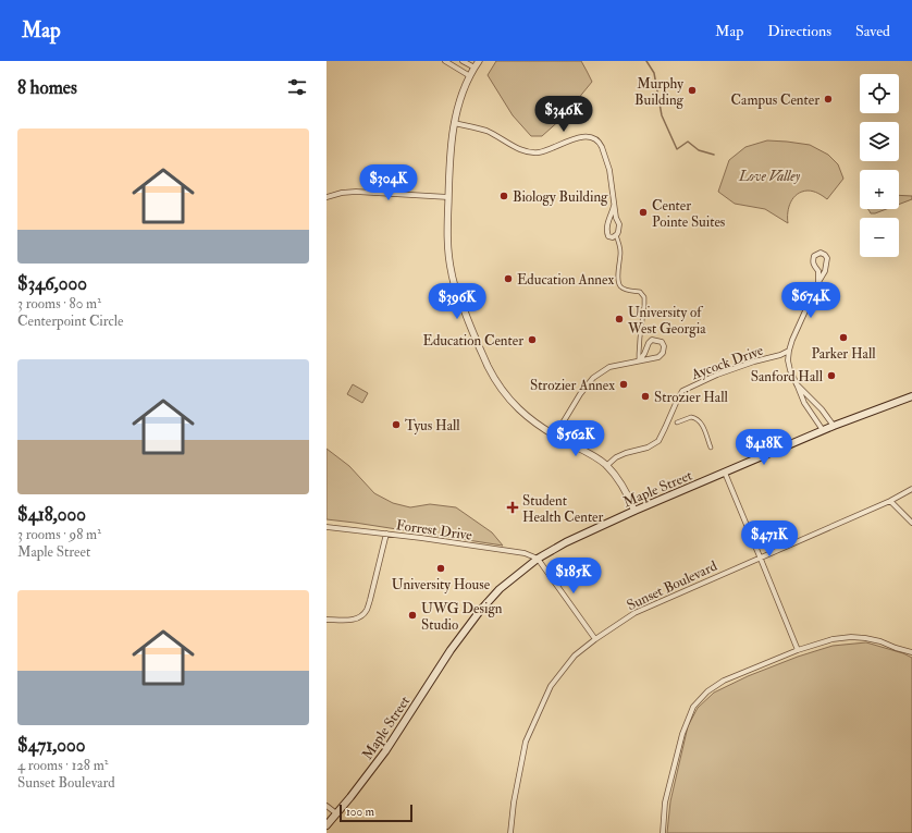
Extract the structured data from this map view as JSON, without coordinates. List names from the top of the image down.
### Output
{
  "streets": {
    "main road": ["Maple Street"],
    "street": ["Aycock Drive", "Forrest Drive", "Sunset Boulevard"]
  },
  "crossings": [
    ["Maple Street", "Forrest Drive"]
  ],
  "parks": ["Love Valley"],
  "places": {
    "other": [
      "Murphy Building",
      "Campus Center",
      "Biology Building",
      "Center Pointe Suites",
      "Education Annex",
      "University of West Georgia",
      "Parker Hall",
      "Education Center",
      "Sanford Hall",
      "Strozier Annex",
      "Strozier Hall",
      "Tyus Hall",
      "University House",
      "UWG Design Studio"
    ],
    "health": ["Student Health Center"]
  },
  "scale_bar": "100 m",
  "page": {
    "header": "Map",
    "nav": ["Map", "Directions", "Saved"],
    "heading": "8 homes",
    "map_buttons": ["+", "−"],
    "price": [
      "$346K",
      "$304K",
      "$674K",
      "$396K",
      "$562K",
      "$418K",
      "$471K",
      "$185K"
    ],
    "list": [
      {
        "name": "$346,000",
        "note": "3 rooms · 80 m² · Centerpoint Circle"
      },
      {
        "name": "$418,000",
        "note": "3 rooms · 98 m² · Maple Street"
      },
      {
        "name": "$471,000",
        "note": "4 rooms · 128 m² · Sunset Boulevard"
      }
    ],
    "scale": "100 m"
  }
}
